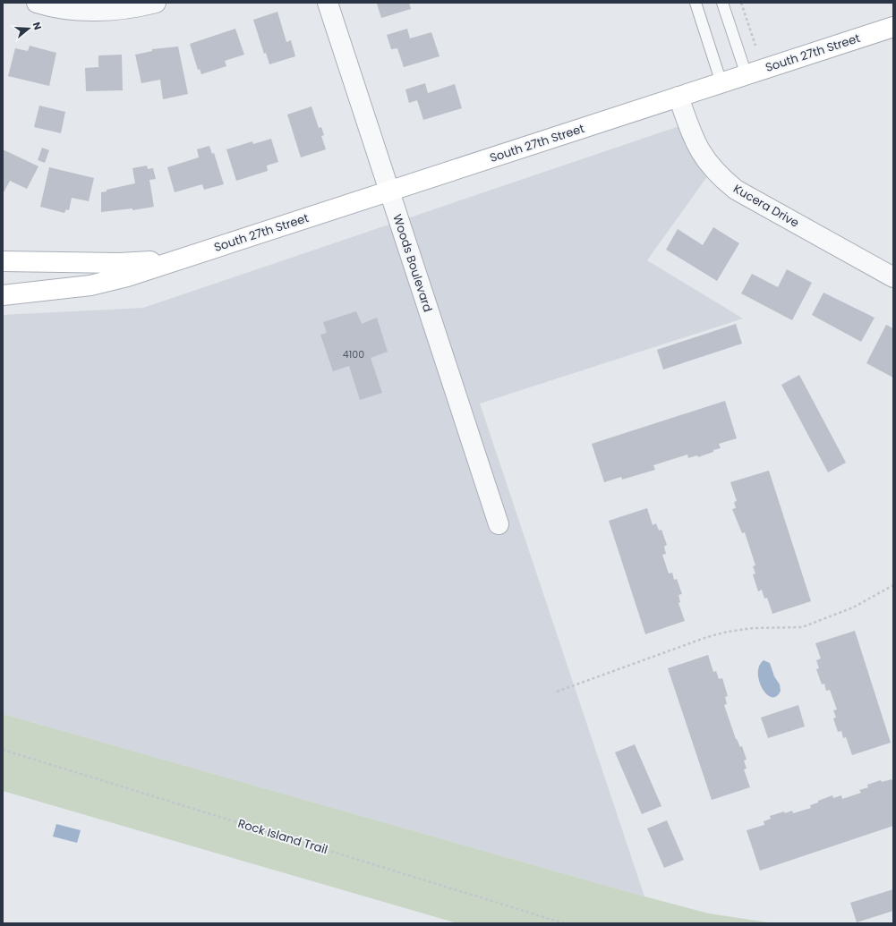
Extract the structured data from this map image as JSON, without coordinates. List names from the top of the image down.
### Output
{
  "streets": {
    "main road": ["South 27th Street"],
    "street": ["Kucera Drive", "Woods Boulevard"],
    "path": ["Rock Island Trail"]
  },
  "crossings": [
    ["South 27th Street", "Kucera Drive"],
    ["South 27th Street", "Woods Boulevard"]
  ],
  "house_numbers": ["4100"],
  "north": "right"
}
